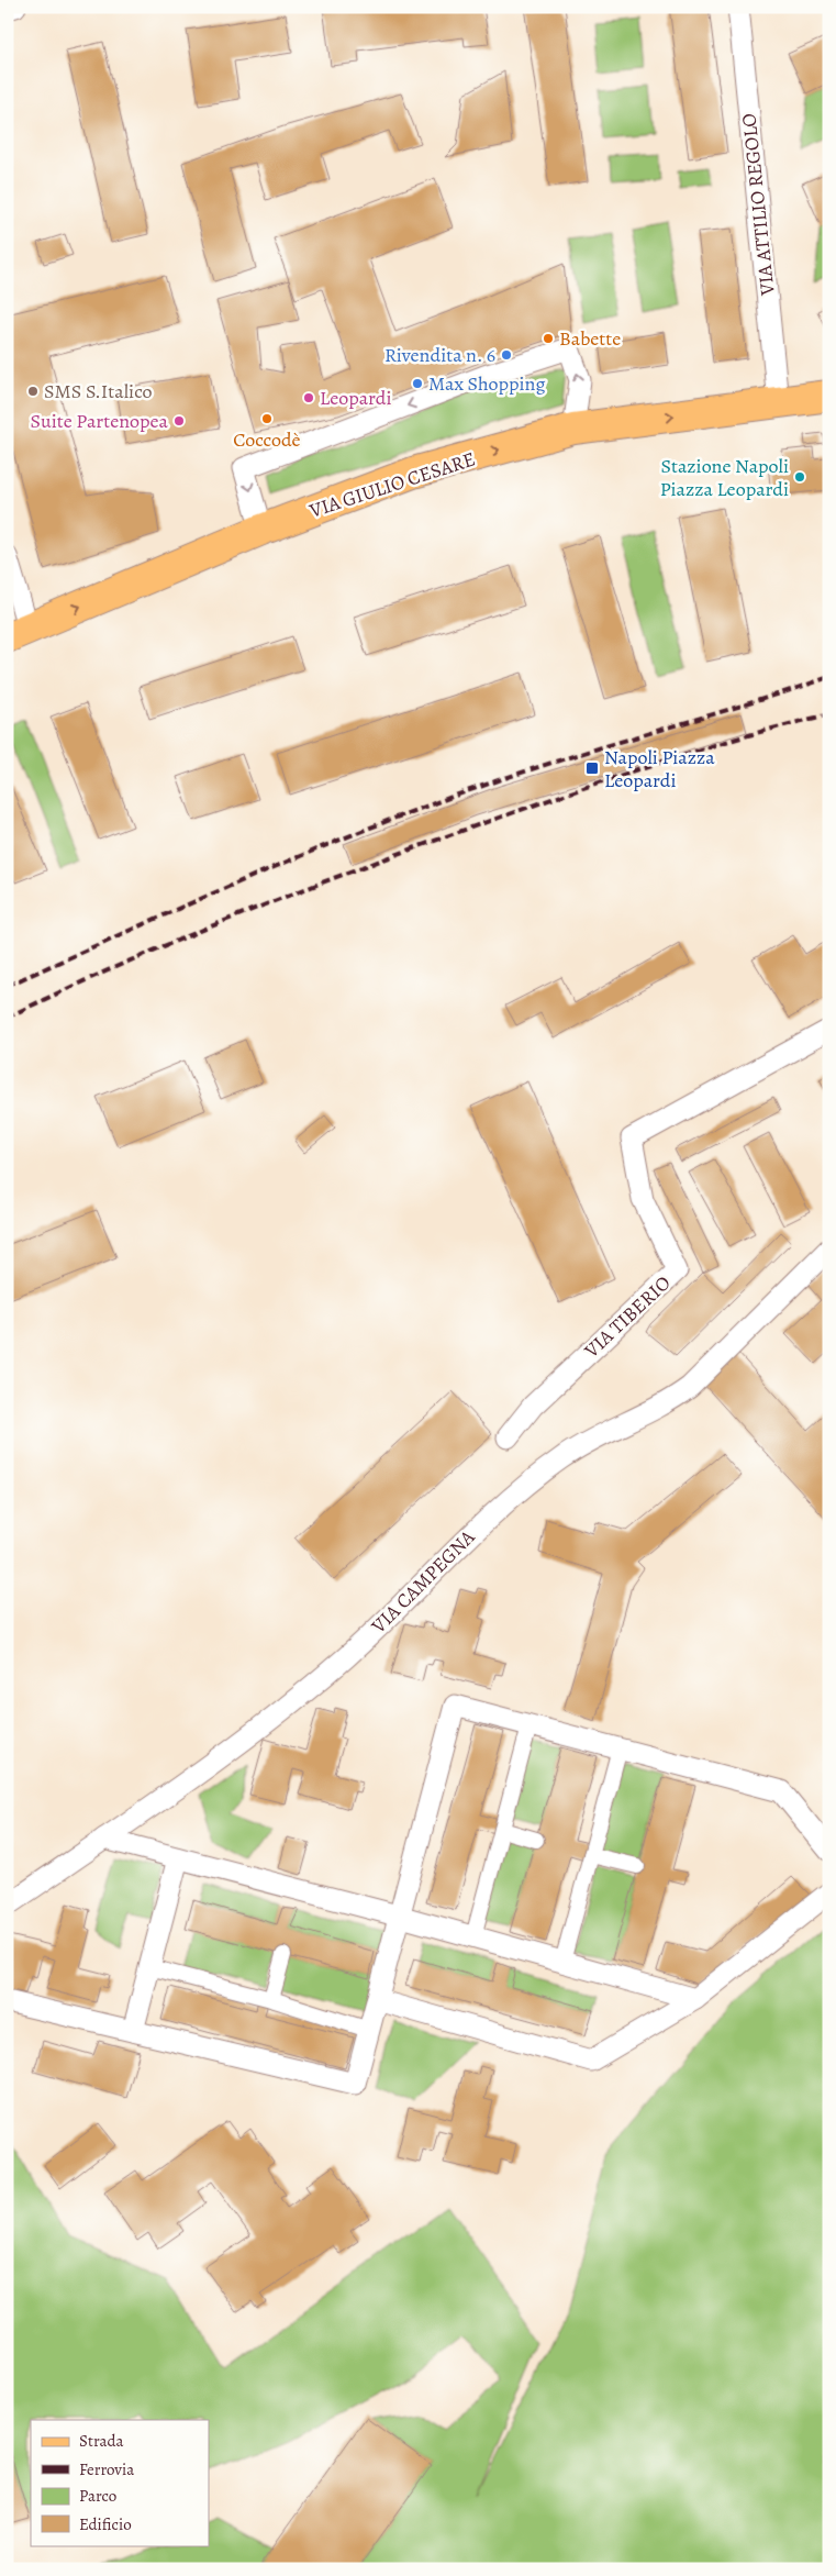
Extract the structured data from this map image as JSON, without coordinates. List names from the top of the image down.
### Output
{
  "streets": {
    "main road": ["VIA GIULIO CESARE"],
    "street": ["VIA ATTILIO REGOLO", "VIA TIBERIO", "VIA CAMPEGNA"]
  },
  "crossings": [
    ["VIA ATTILIO REGOLO", "VIA GIULIO CESARE"]
  ],
  "one_way": ["VIA GIULIO CESARE"],
  "places": {
    "other": [
      "Babette",
      "Rivendita n. 6",
      "Max Shopping",
      "SMS S.Italico",
      "Leopardi",
      "Coccodè",
      "Suite Partenopea",
      "Stazione Napoli Piazza Leopardi"
    ],
    "transit": ["Napoli Piazza Leopardi"]
  },
  "legend": [
    "Strada",
    "Ferrovia",
    "Parco",
    "Edificio"
  ]
}
